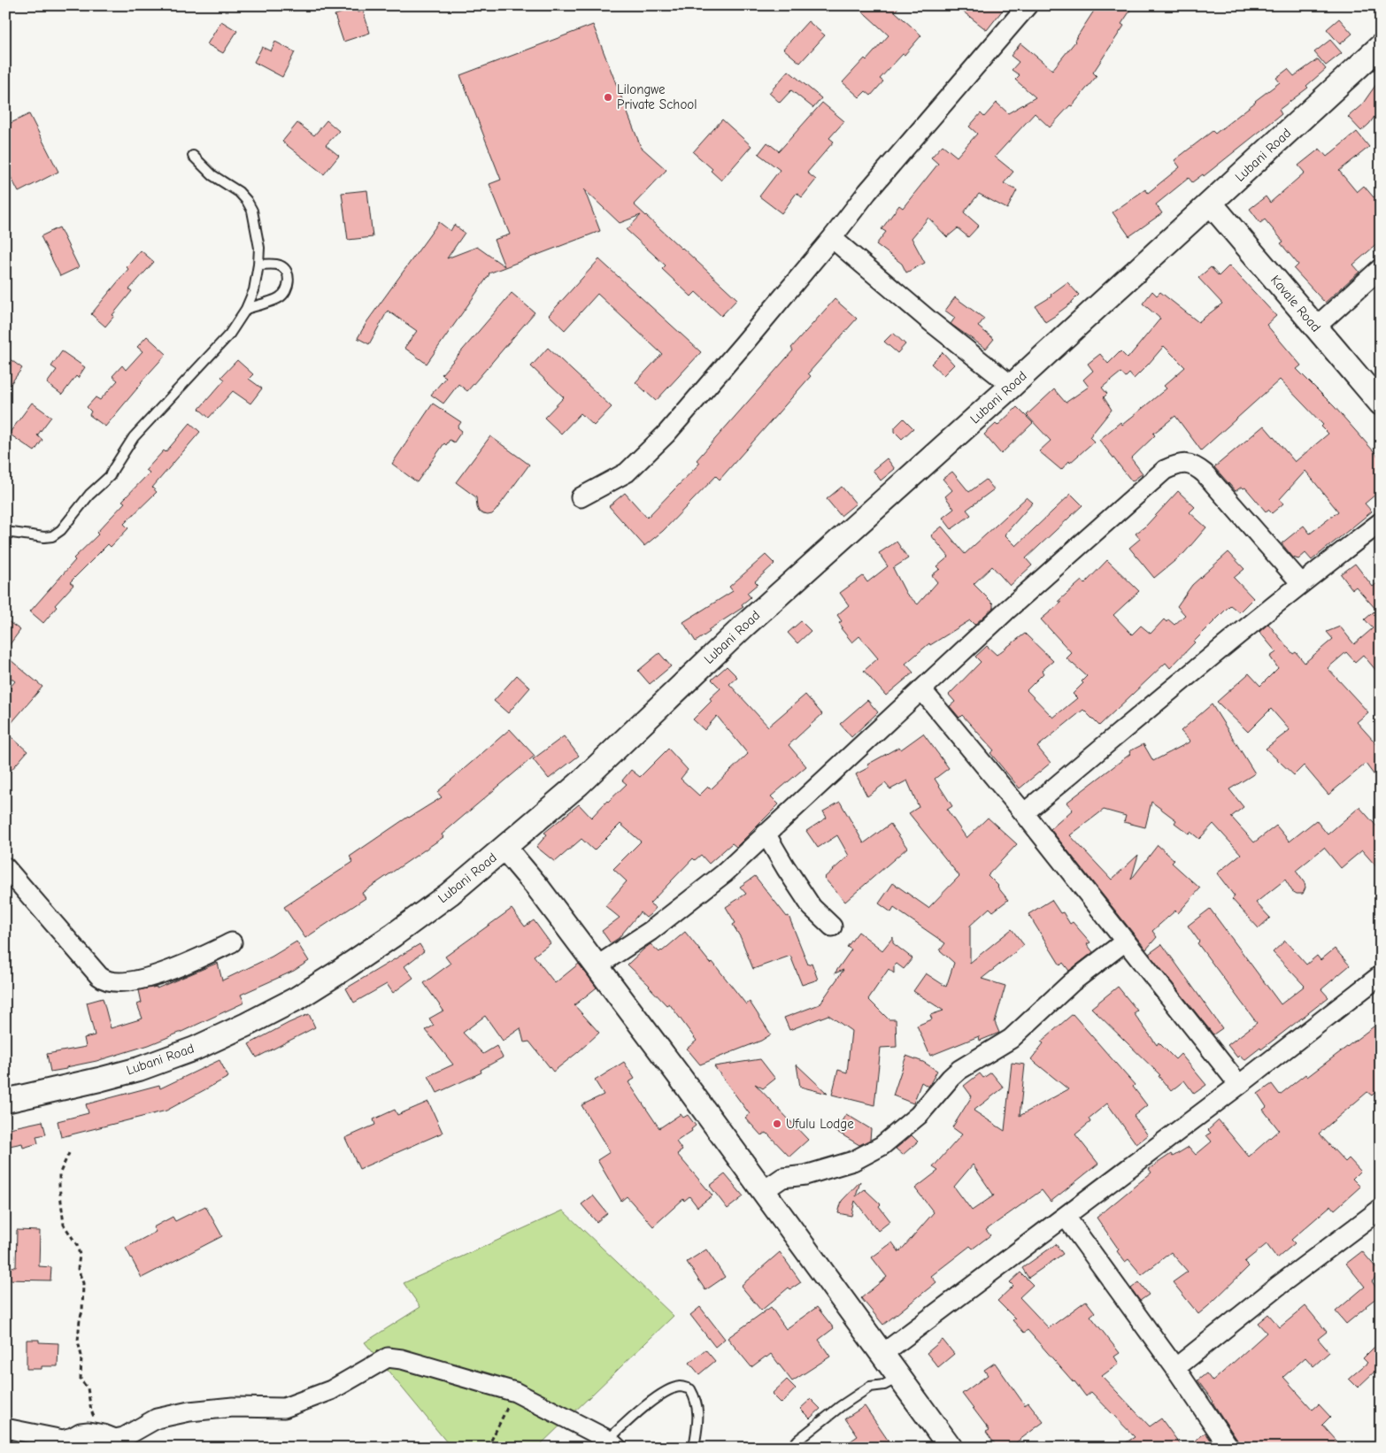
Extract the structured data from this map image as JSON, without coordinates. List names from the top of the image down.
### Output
{
  "streets": {
    "street": ["Lubani Road", "Kavale Road"]
  },
  "crossings": [
    ["Lubani Road", "Kavale Road"]
  ],
  "places": ["Lilongwe Private School", "Ufulu Lodge"]
}
